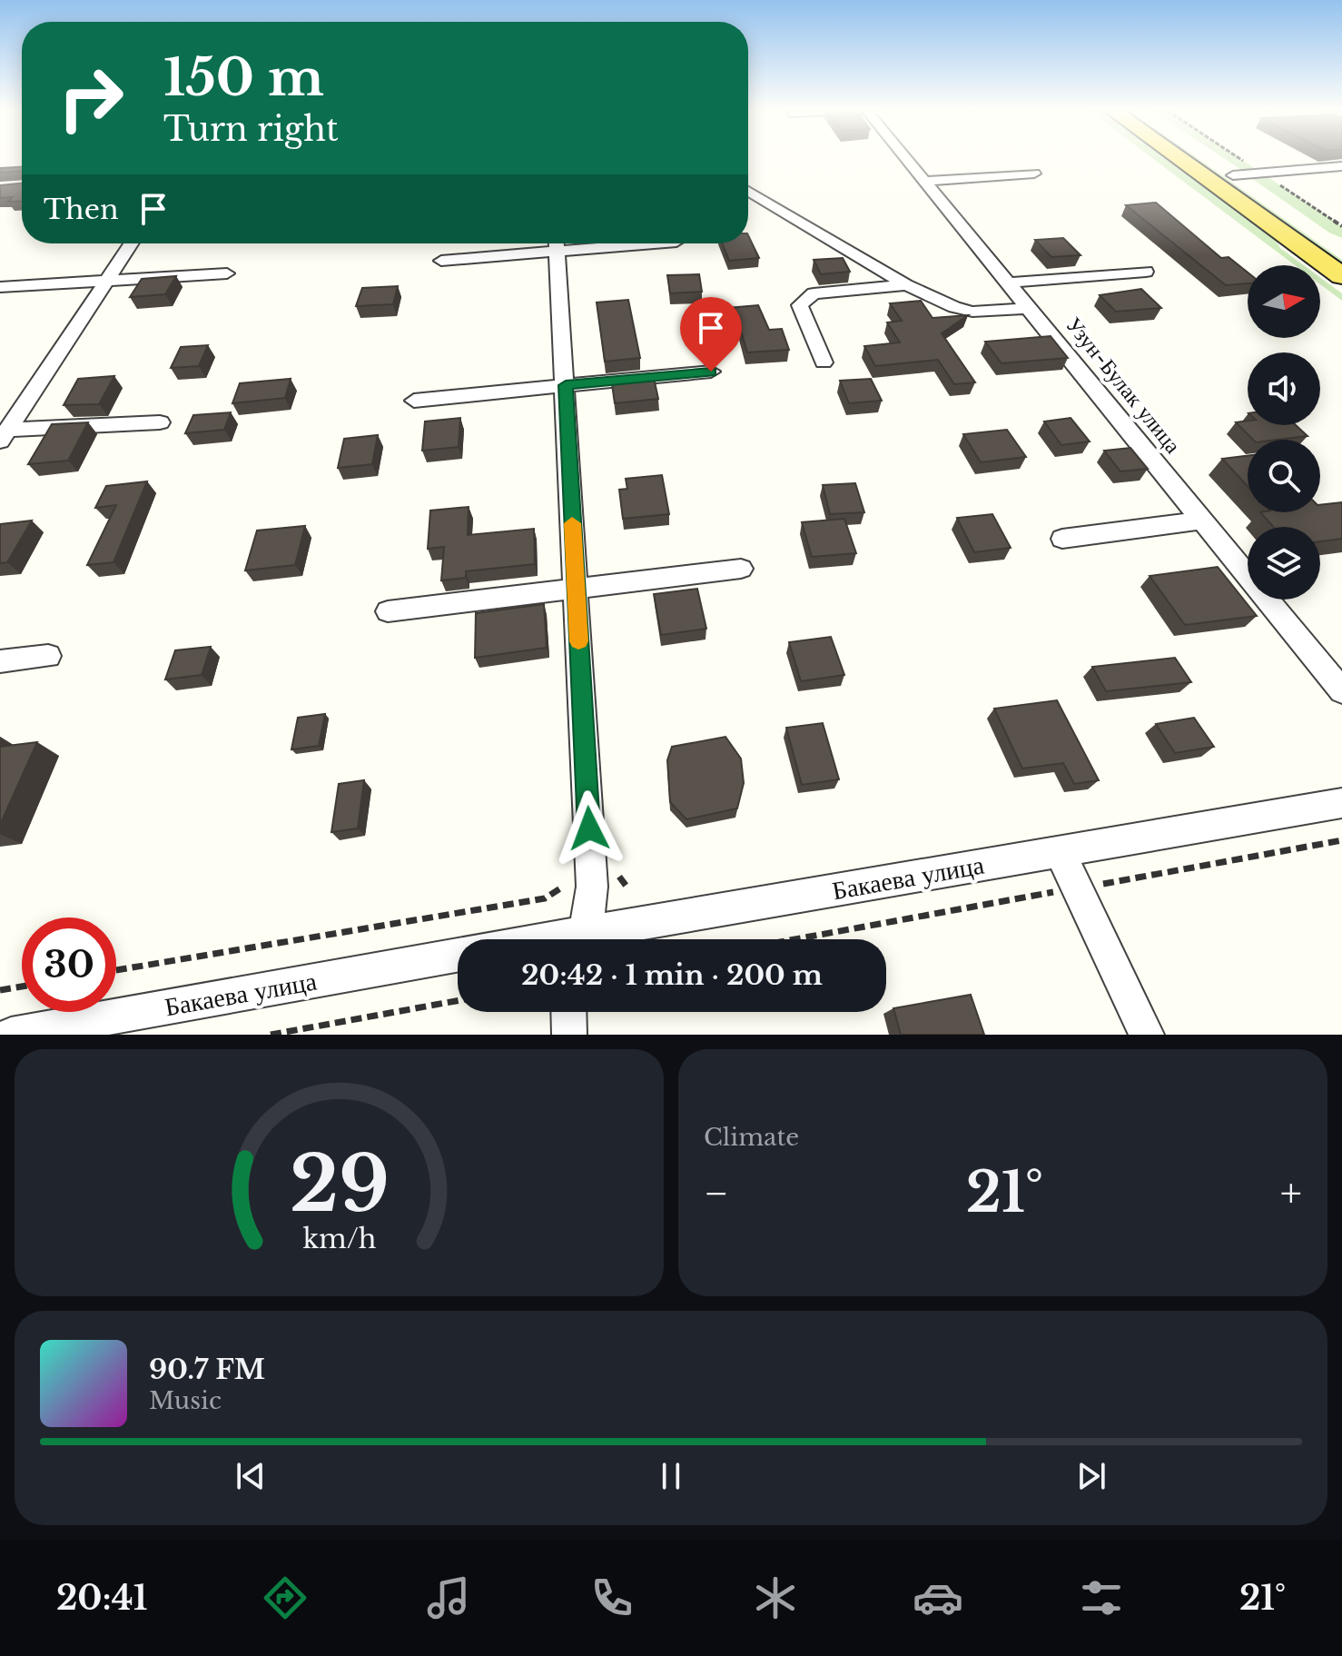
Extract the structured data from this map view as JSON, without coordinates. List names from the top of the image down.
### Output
{
  "streets": {
    "street": ["Узун-Булак улица", "Бакаева улица"]
  },
  "north": "right",
  "page": {
    "turn": ["150 m", "Turn right"],
    "then": "Then",
    "limit": "30",
    "trip": "20:42 · 1 min · 200 m",
    "tile": "Climate",
    "heat": ["−", "21°", "+"],
    "song": ["90.7 FM", "Music"],
    "tabs": ["20:41", "21°"],
    "gauge": ["29", "km/h"]
  }
}
